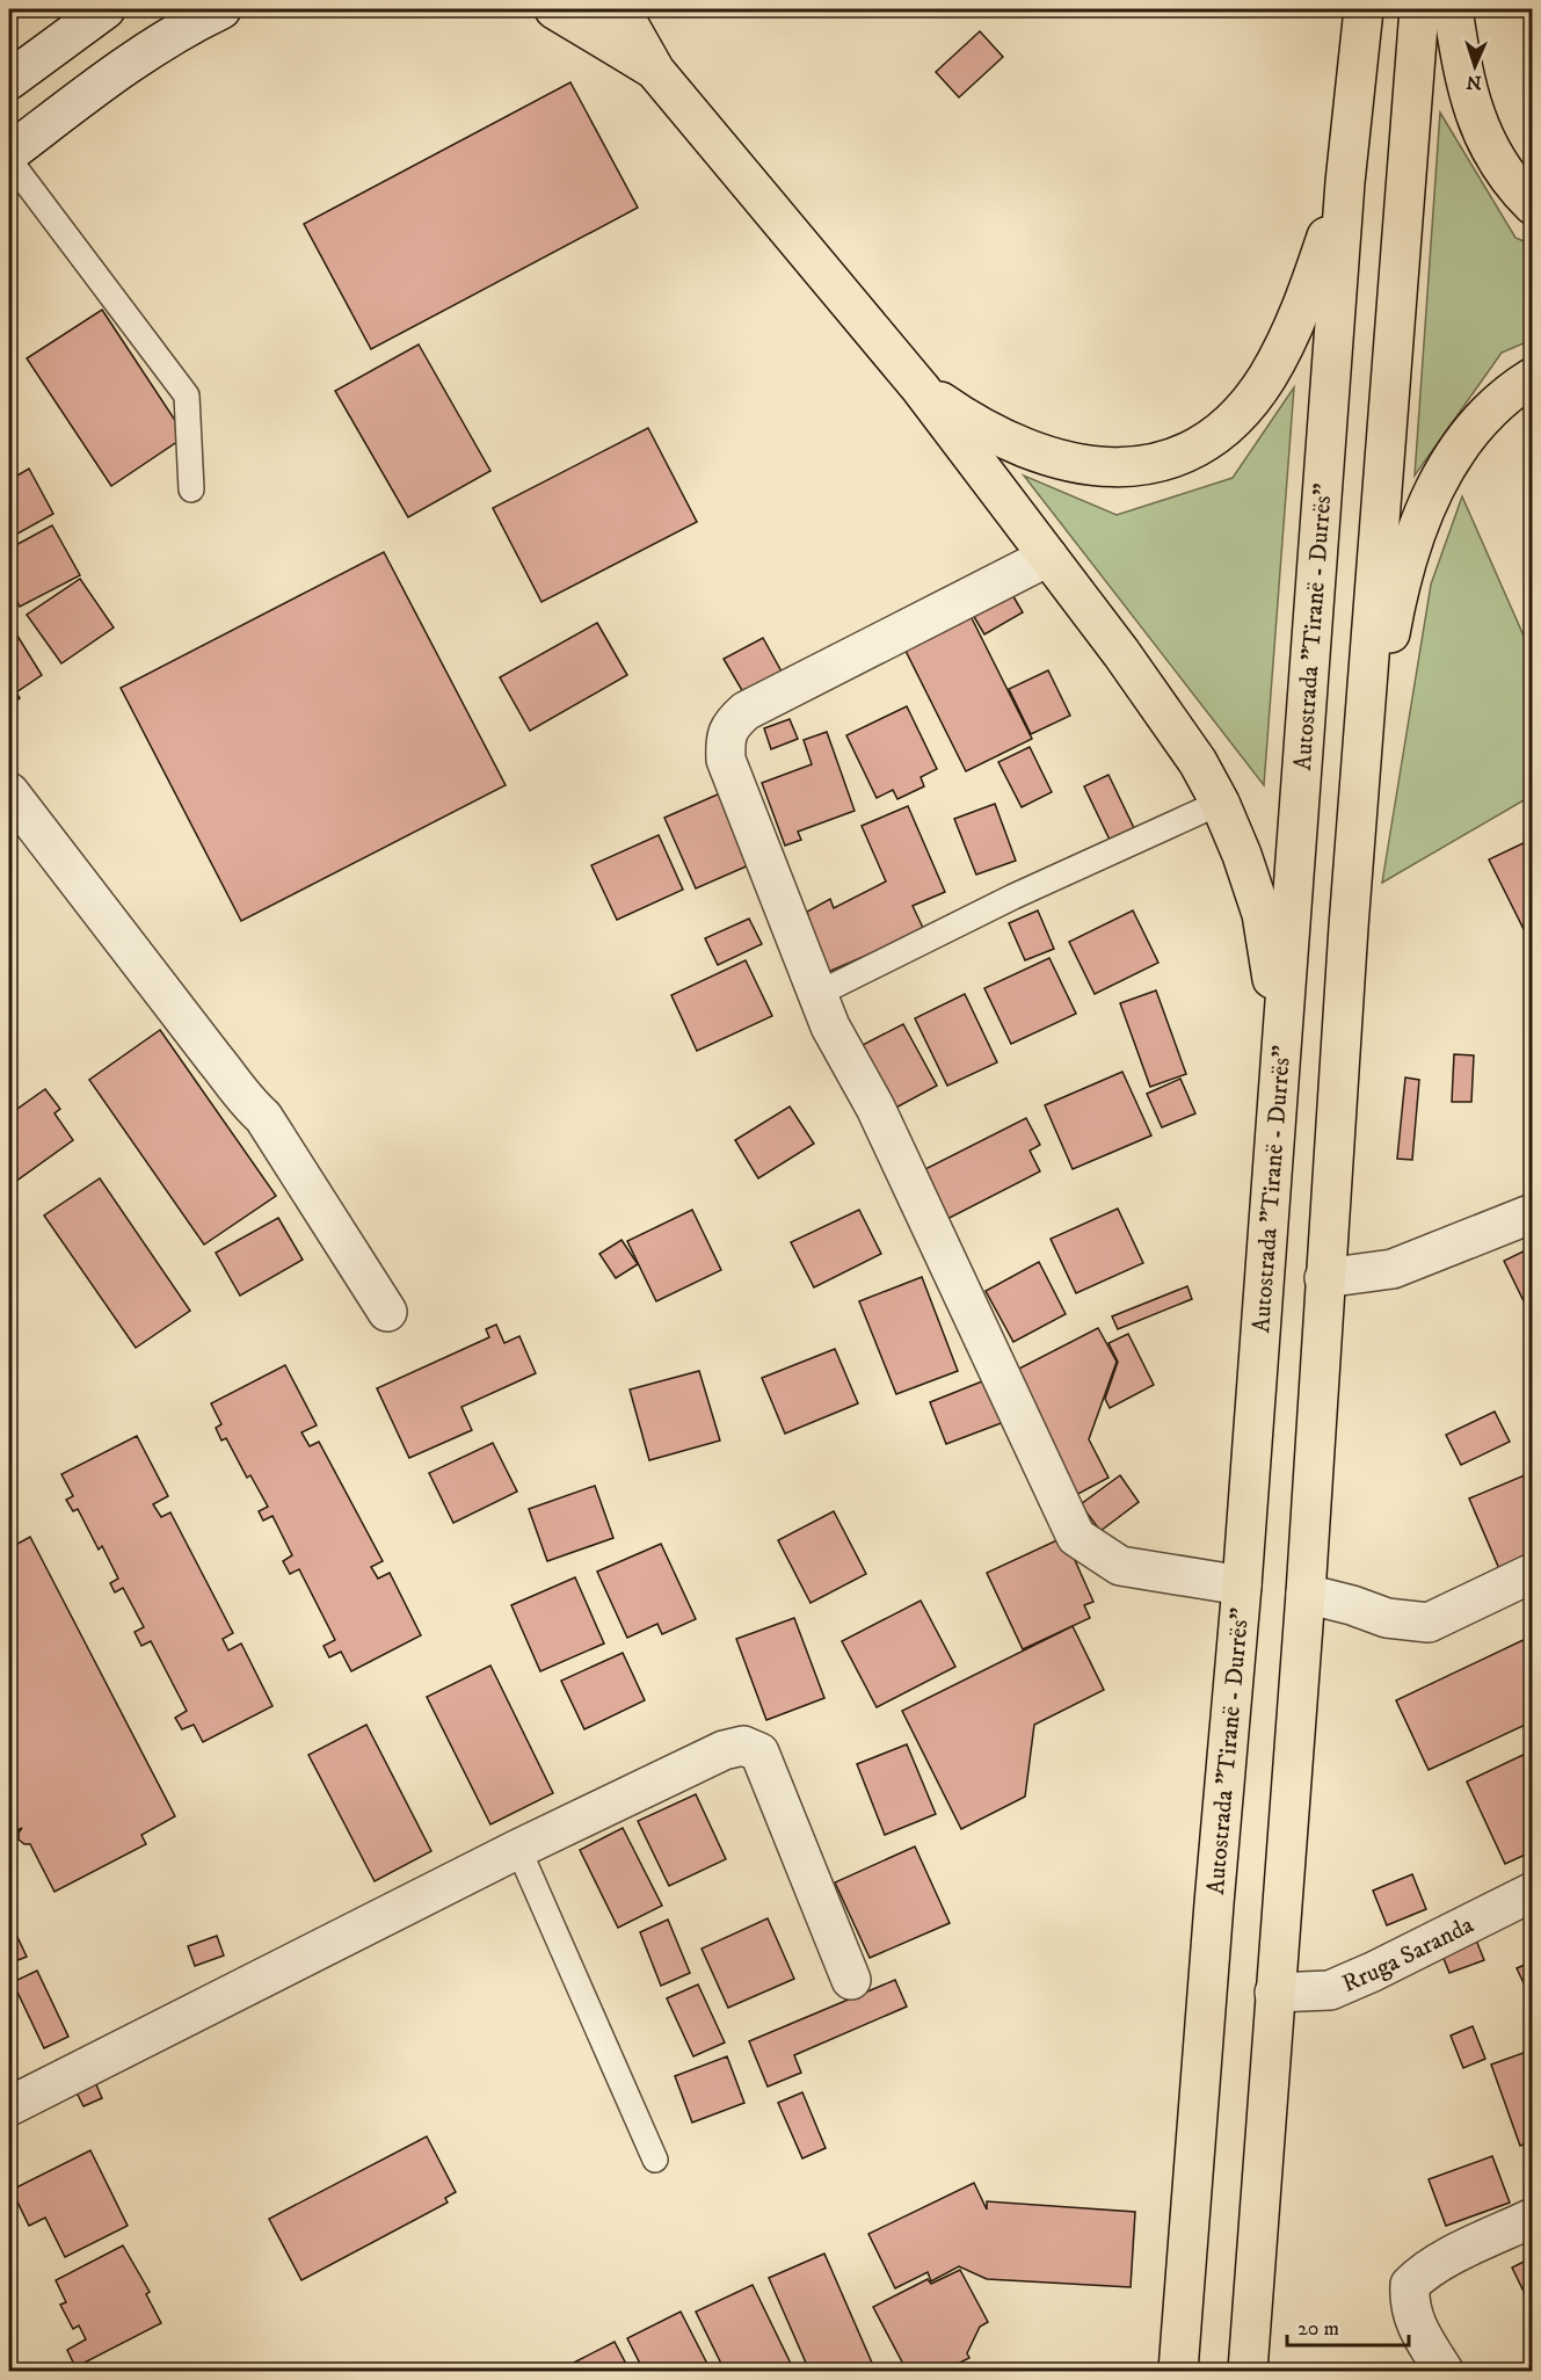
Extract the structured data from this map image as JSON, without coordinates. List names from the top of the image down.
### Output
{
  "streets": {
    "highway": ["Autostrada \"Tiranë - Durrës\""],
    "street": ["Rruga Saranda"]
  },
  "scale_bar": "20 m",
  "north": "bottom"
}
